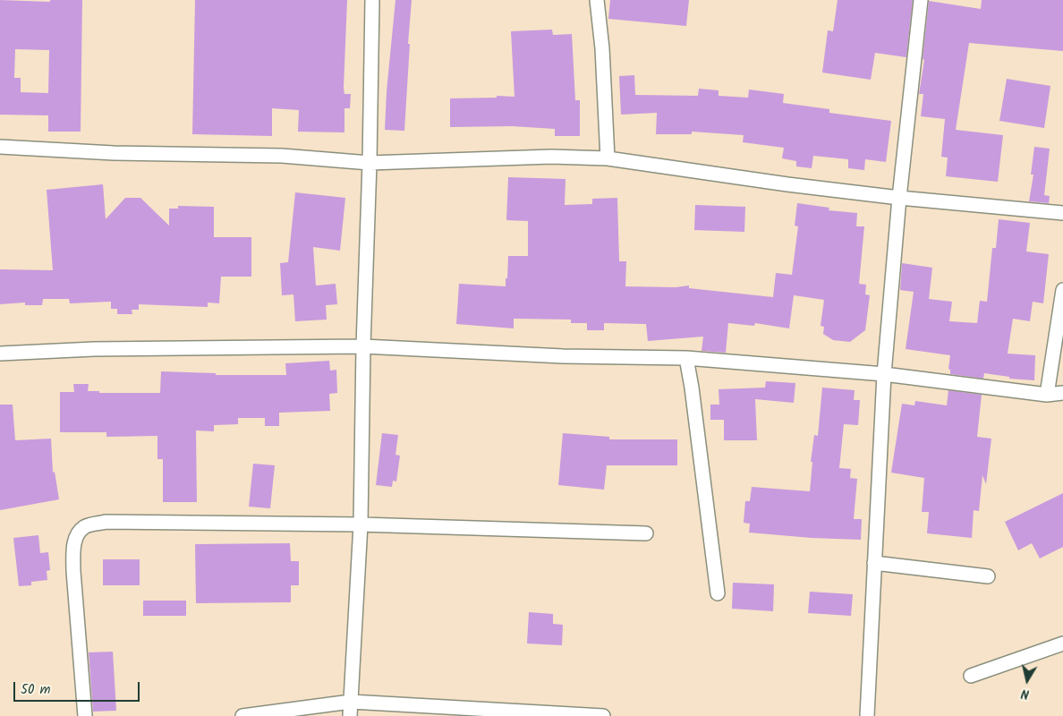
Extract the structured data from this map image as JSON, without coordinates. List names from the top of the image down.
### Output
{
  "scale_bar": "50 m",
  "north": "bottom"
}
